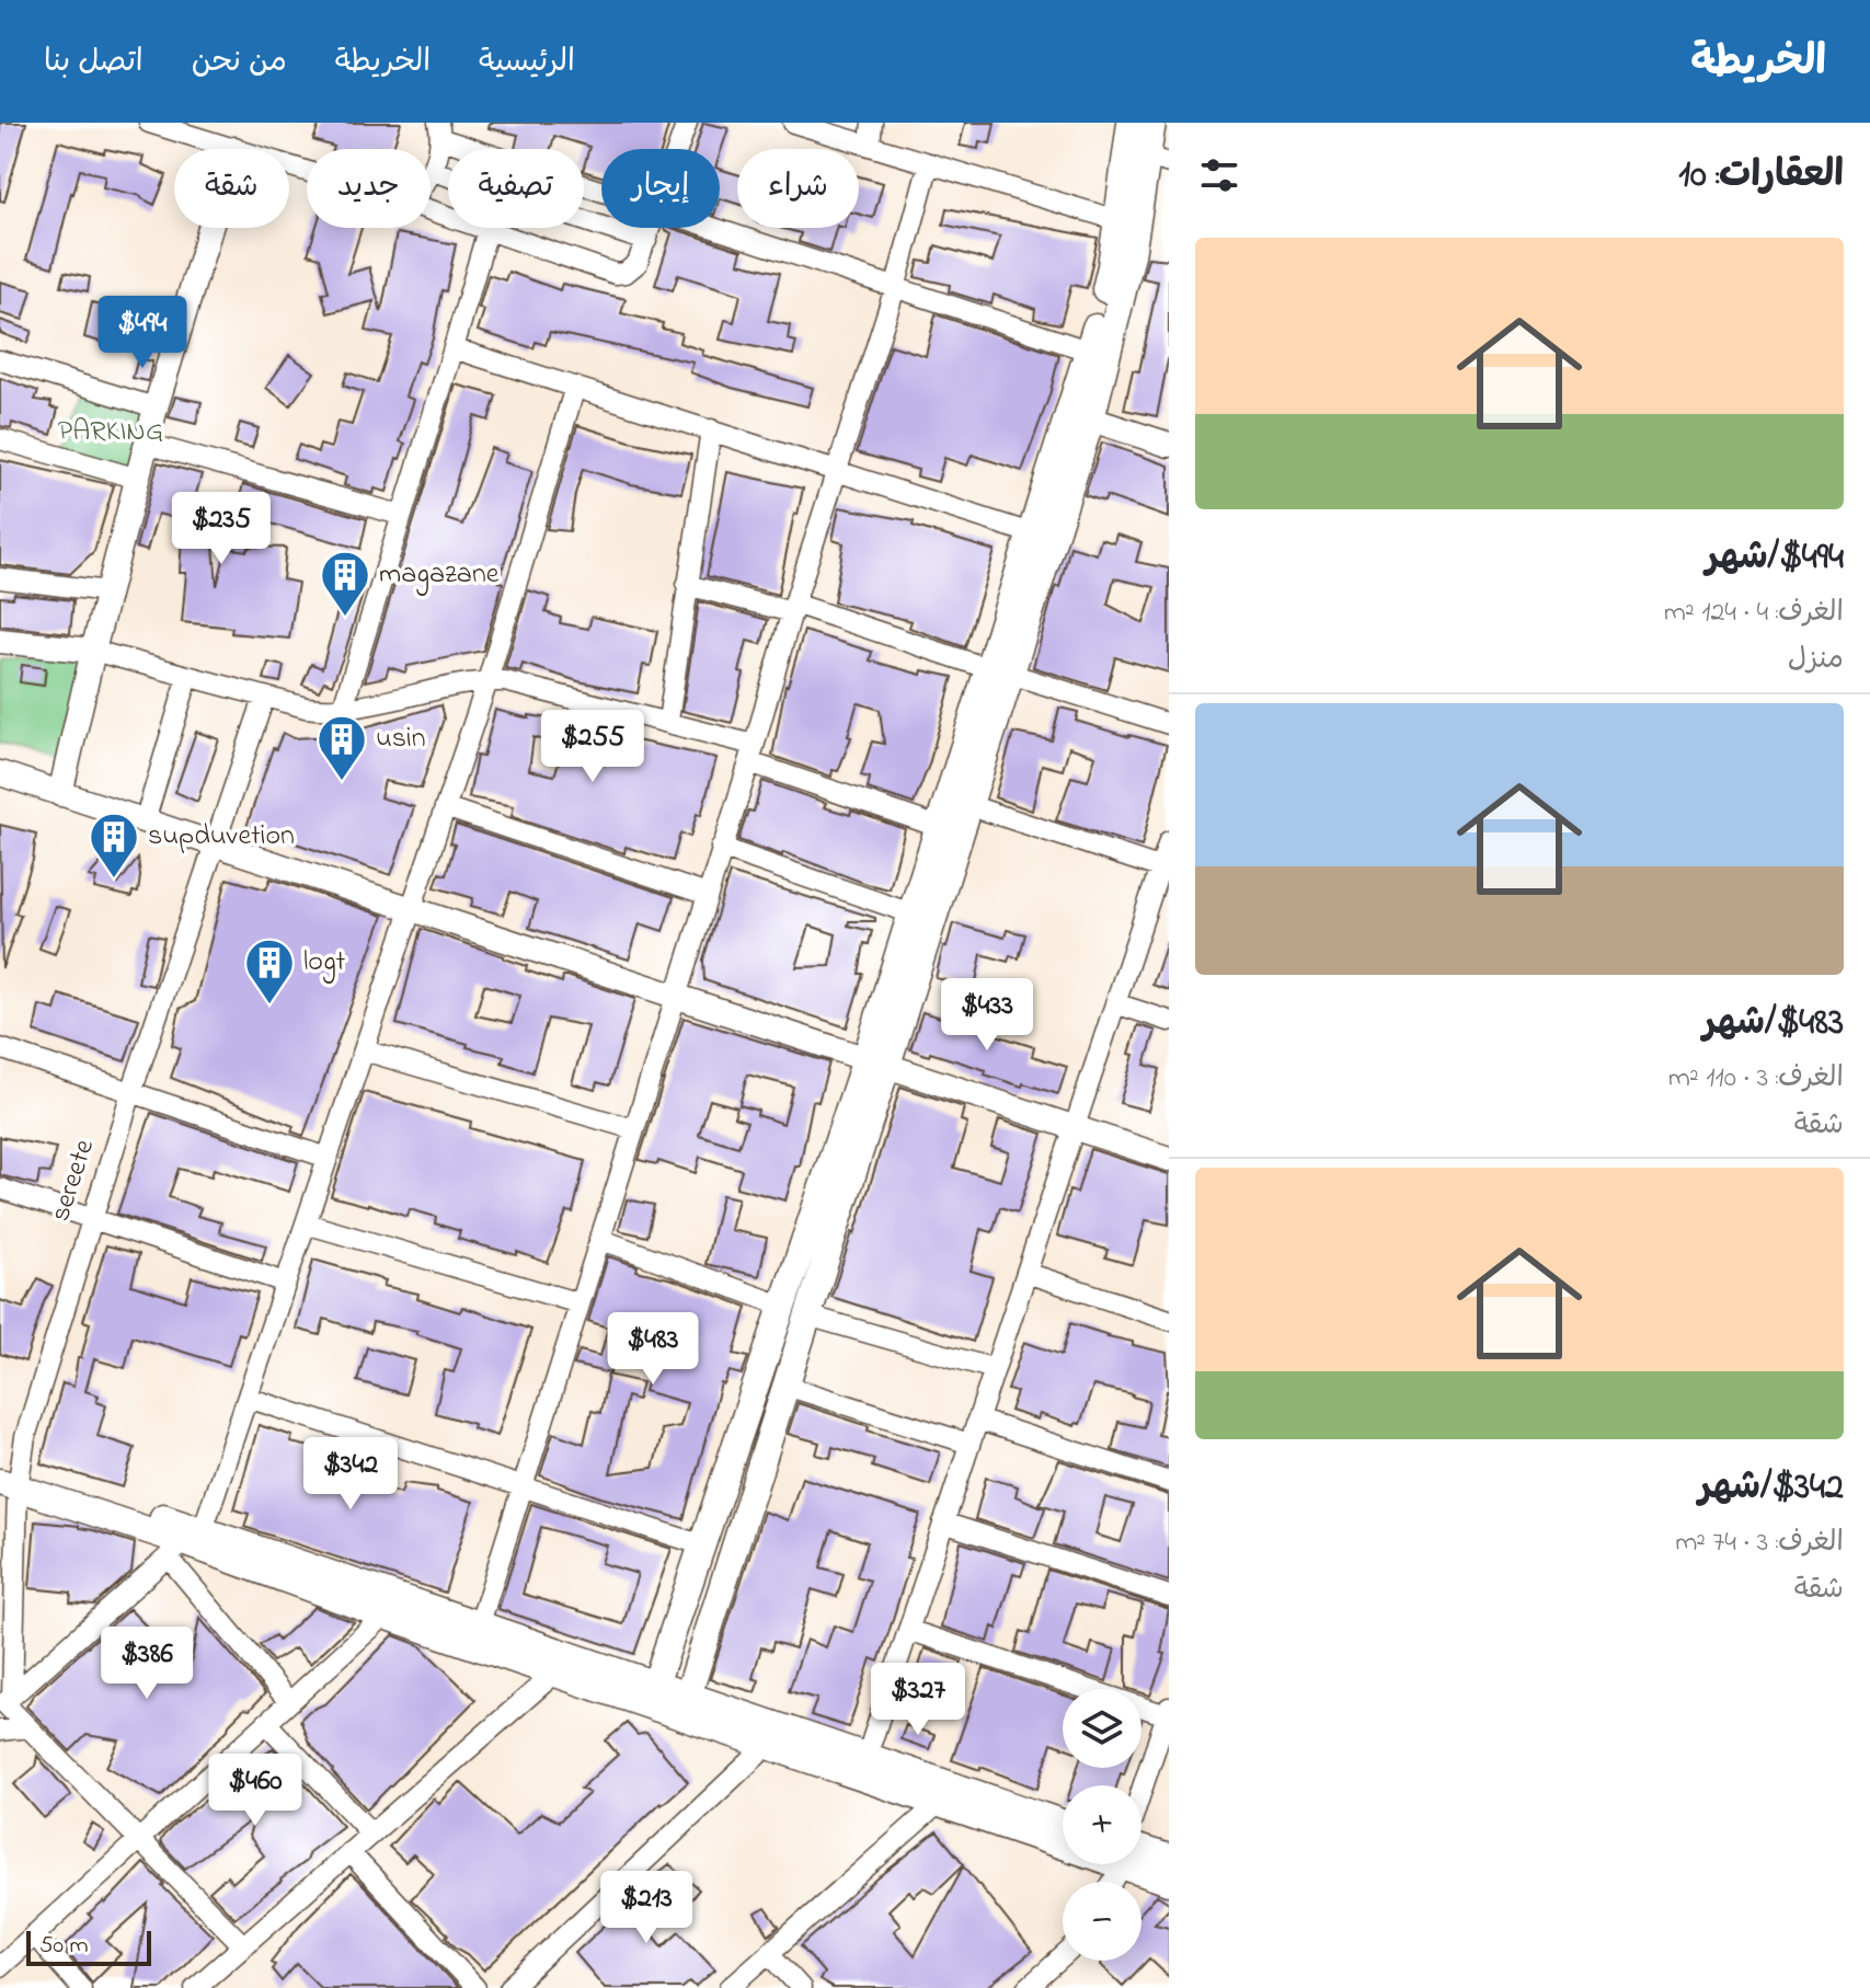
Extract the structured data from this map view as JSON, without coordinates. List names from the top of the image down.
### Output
{
  "streets": {
    "street": ["sereete"]
  },
  "parks": ["PARKING"],
  "places": {
    "building": [
      "magazane",
      "usin",
      "supduvetion",
      "logt"
    ]
  },
  "scale_bar": "50 m",
  "page": {
    "header": "الخريطة",
    "nav": [
      "الرئيسية",
      "الخريطة",
      "من نحن",
      "اتصل بنا"
    ],
    "heading": "العقارات: 10",
    "chip": [
      "شراء",
      "إيجار",
      "تصفية",
      "جديد",
      "شقة"
    ],
    "list": [
      {
        "name": "$494/شهر",
        "note": "الغرف: 4 · 124 m² · منزل"
      },
      {
        "name": "$483/شهر",
        "note": "الغرف: 3 · 110 m² · شقة"
      },
      {
        "name": "$342/شهر",
        "note": "الغرف: 3 · 74 m² · شقة"
      }
    ],
    "price": [
      "$494",
      "$235",
      "$255",
      "$433",
      "$483",
      "$342",
      "$386",
      "$327",
      "$460",
      "$213"
    ],
    "map_buttons": ["+", "−"],
    "scale": "50 m"
  }
}
